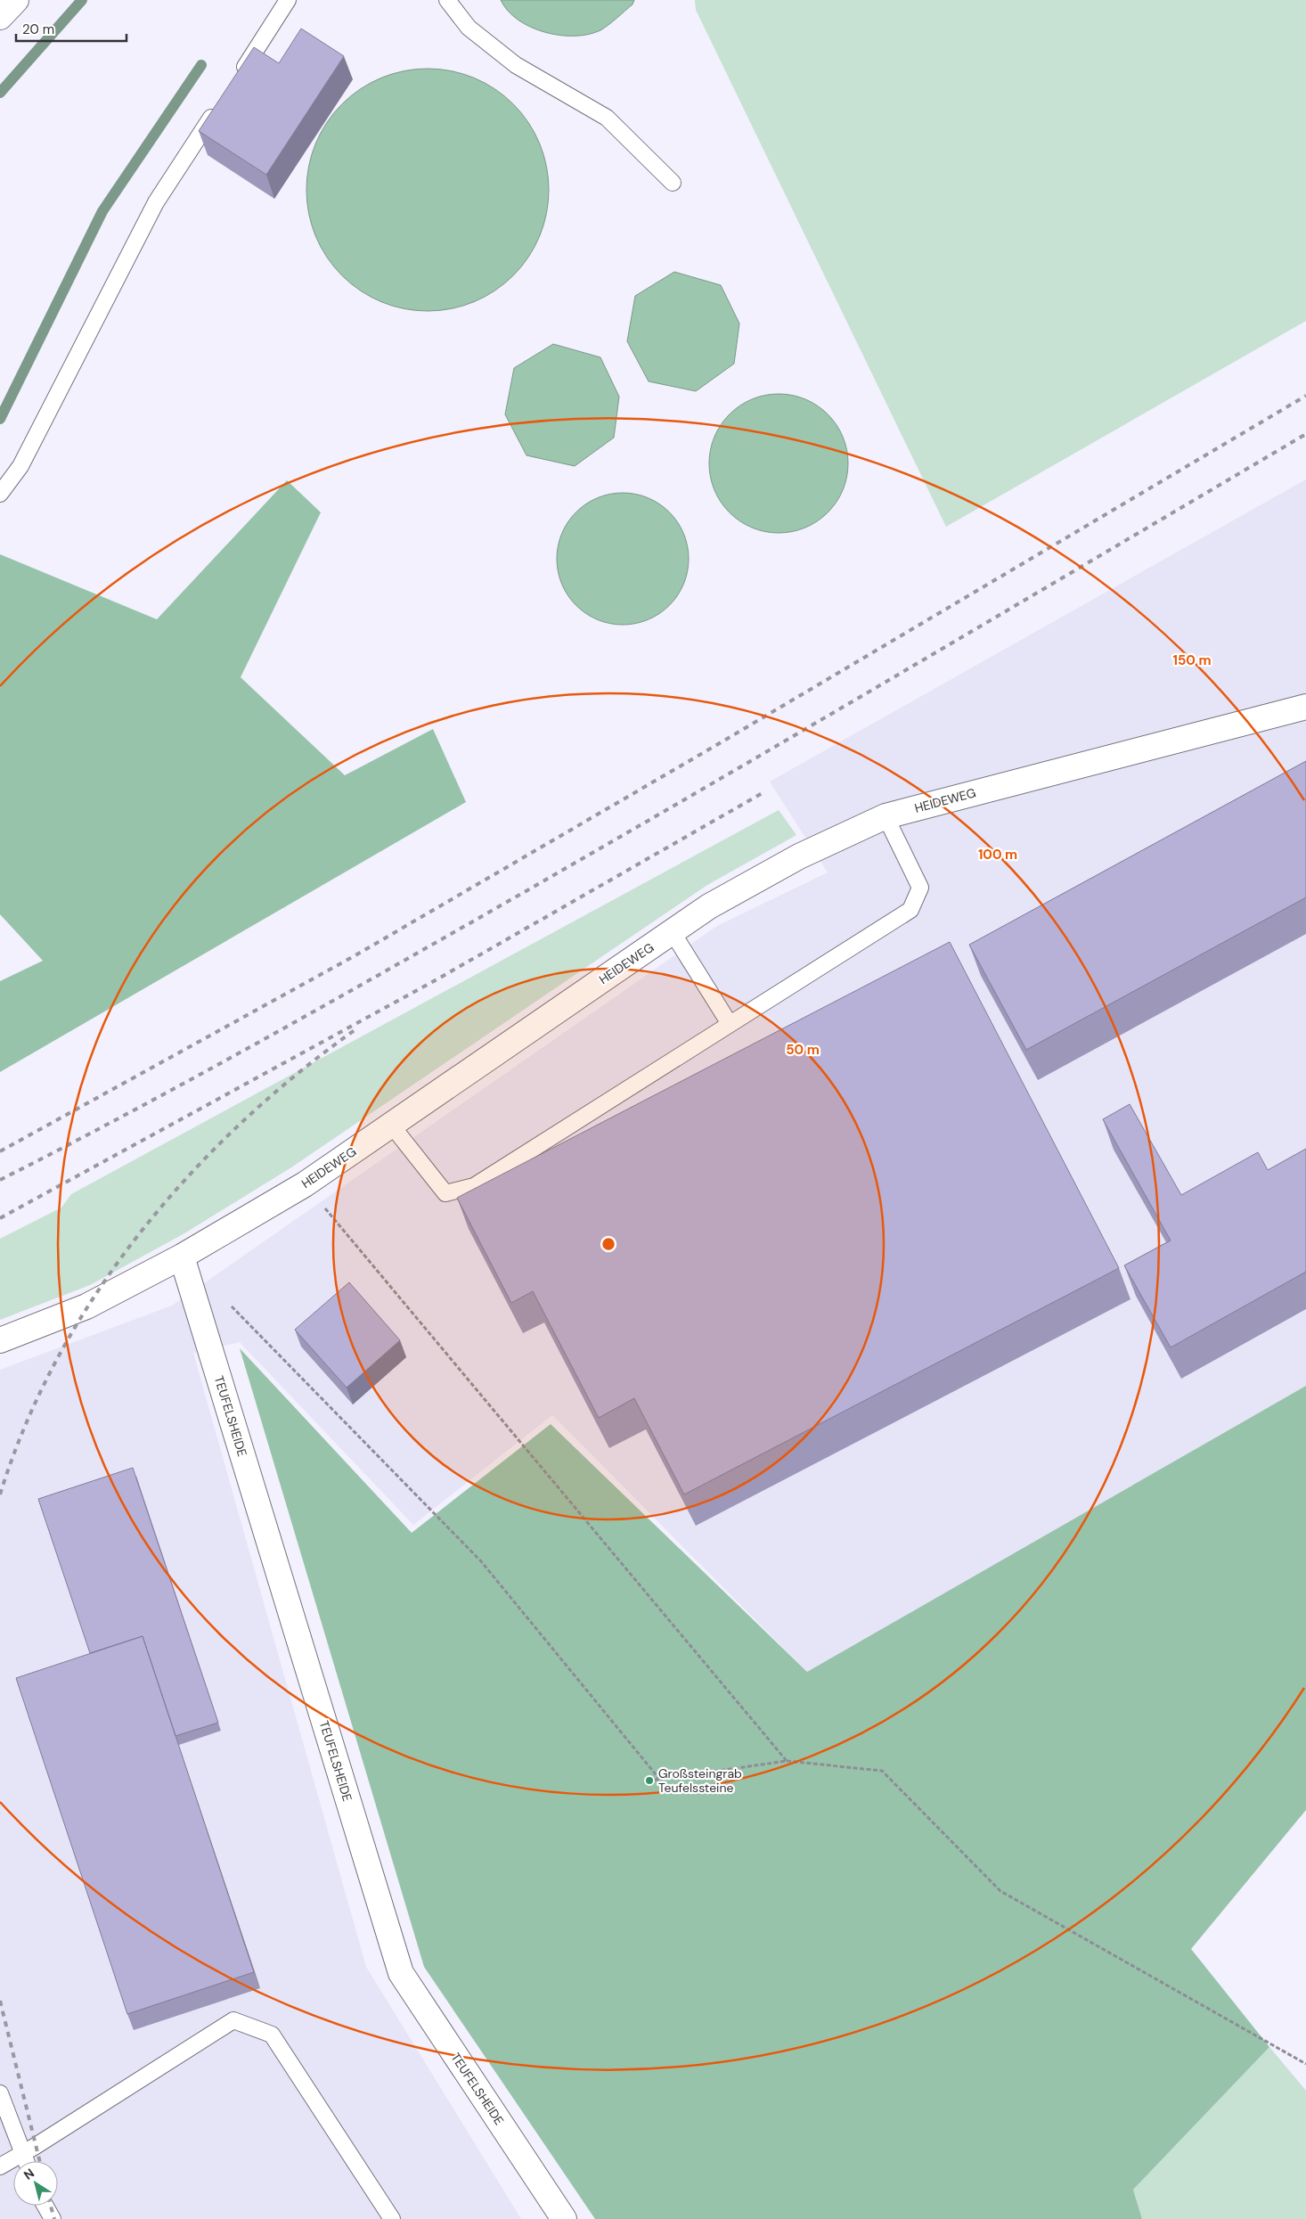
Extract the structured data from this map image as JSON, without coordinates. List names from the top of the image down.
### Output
{
  "streets": {
    "street": ["HEIDEWEG", "TEUFELSHEIDE"]
  },
  "crossings": [
    ["HEIDEWEG", "TEUFELSHEIDE"]
  ],
  "places": ["Großsteingrab Teufelssteine"],
  "scale_bar": "20 m",
  "north": "top left",
  "rings": ["150 m", "100 m", "50 m"]
}
